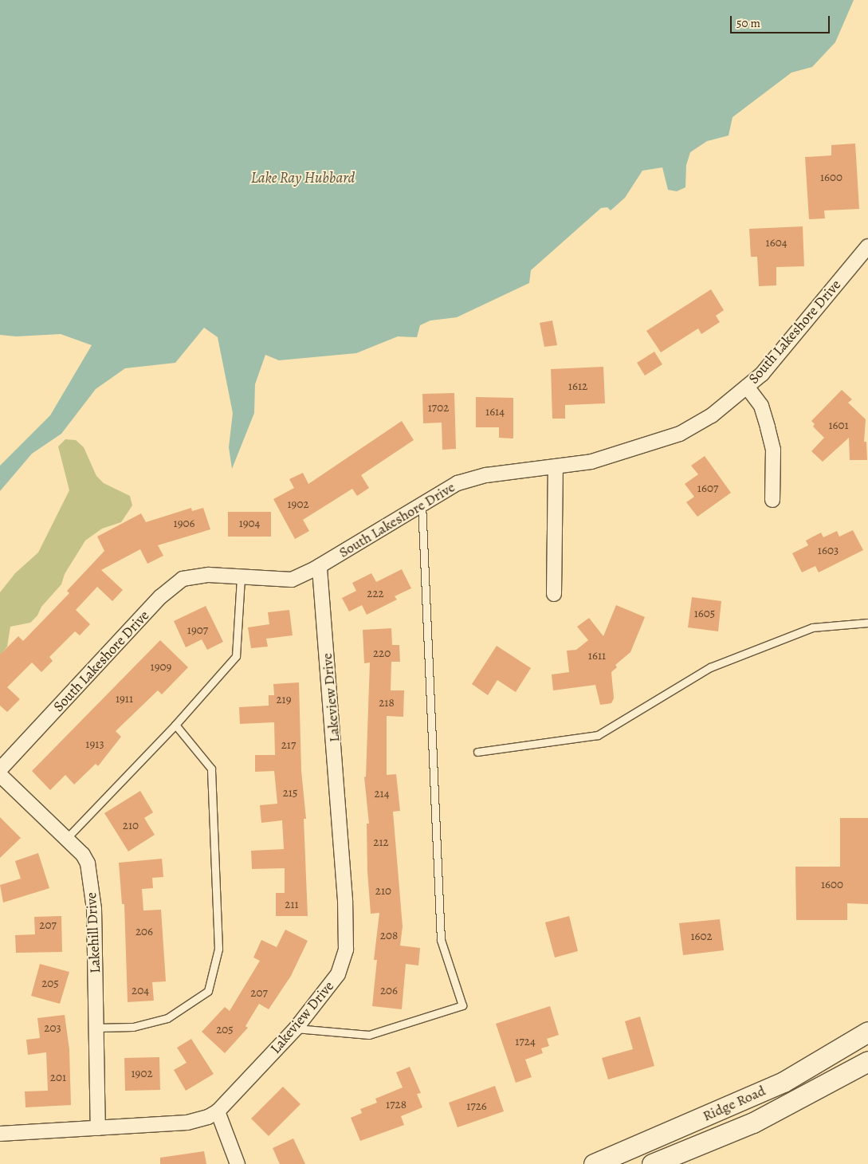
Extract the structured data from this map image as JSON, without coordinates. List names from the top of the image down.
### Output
{
  "streets": {
    "main road": ["Ridge Road"],
    "street": ["South Lakeshore Drive", "Lakeview Drive", "Lakehill Drive"]
  },
  "crossings": [
    ["South Lakeshore Drive", "Lakeview Drive"],
    ["Lakeview Drive", "Lakehill Drive"]
  ],
  "water": ["Lake Ray Hubbard"],
  "house_numbers": [
    "1600",
    "1604",
    "1612",
    "1702",
    "1614",
    "1601",
    "1607",
    "1902",
    "1906",
    "1904",
    "1603",
    "222",
    "1605",
    "1907",
    "220",
    "1611",
    "1909",
    "1911",
    "219",
    "218",
    "1913",
    "217",
    "215",
    "214",
    "210",
    "212",
    "1600",
    "210",
    "211",
    "207",
    "206",
    "208",
    "1602",
    "205",
    "204",
    "206",
    "207",
    "203",
    "205",
    "1724",
    "1902",
    "201",
    "1728",
    "1726"
  ],
  "scale_bar": "50 m"
}
